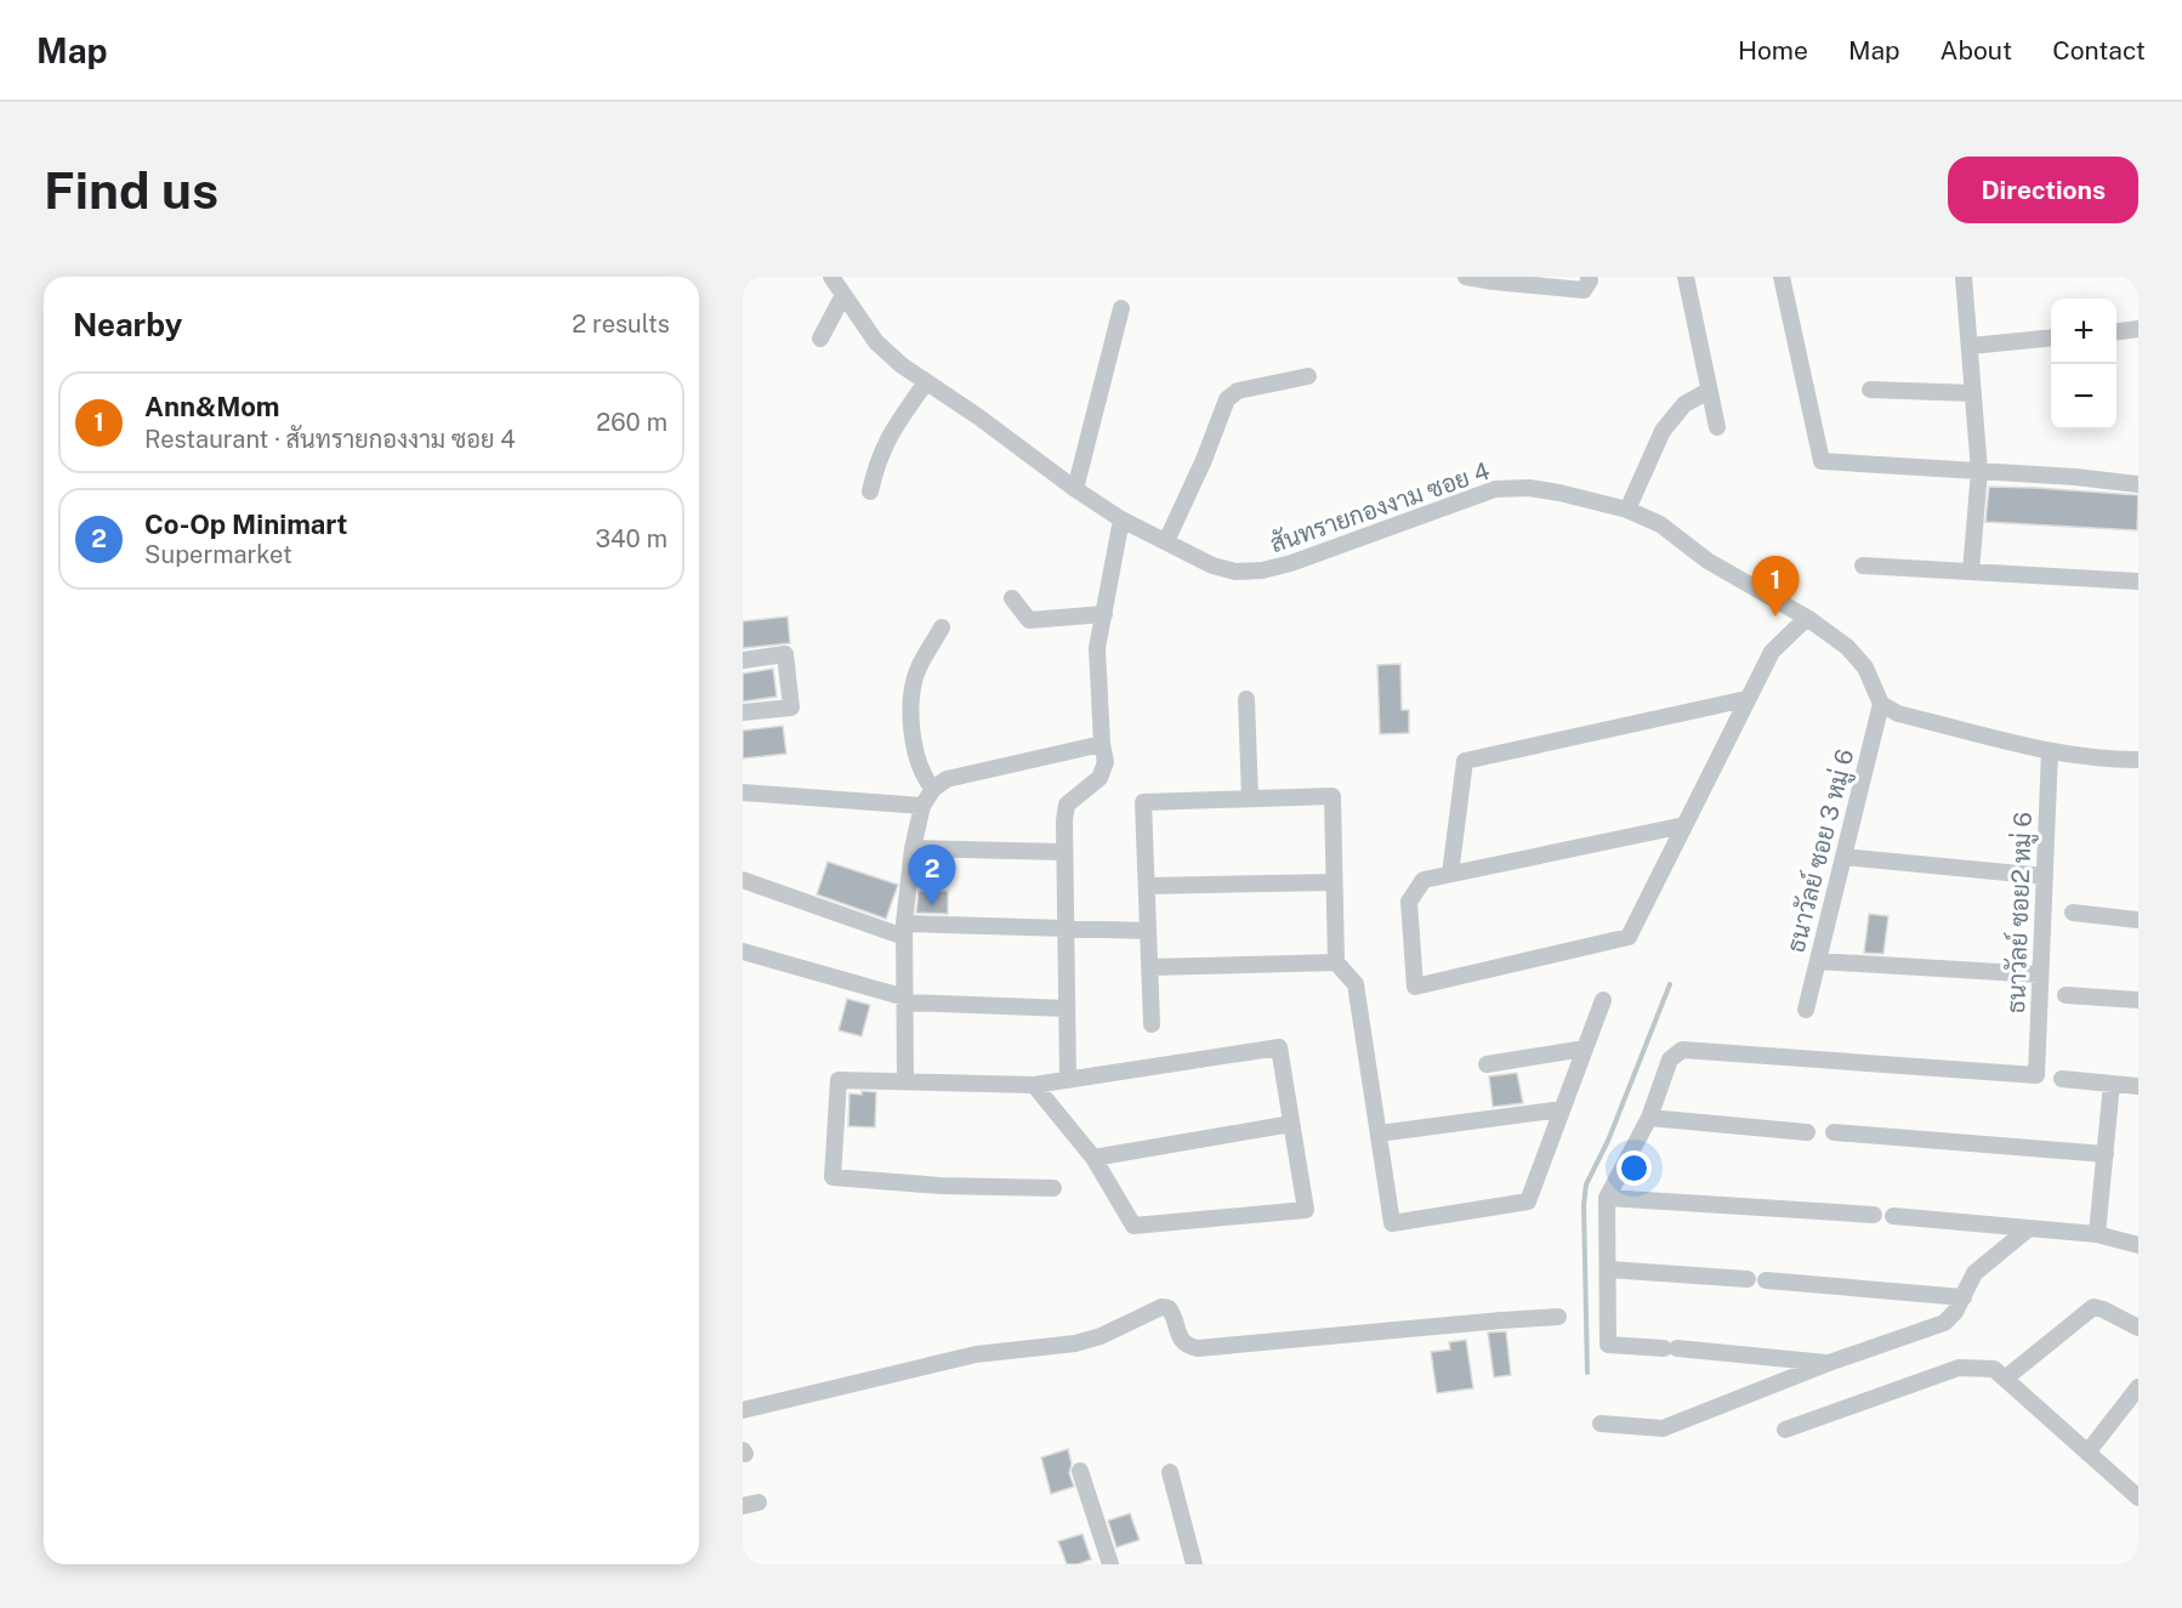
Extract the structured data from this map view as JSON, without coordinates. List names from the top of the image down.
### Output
{
  "streets": {
    "street": ["สันทรายกองงาม ซอย 4", "ธนาวัลย์ ซอย 3 หมู่ 6", "ธนาวัลย์ ซอย2 หมู่ 6"]
  },
  "crossings": [
    ["สันทรายกองงาม ซอย 4", "ธนาวัลย์ ซอย 3 หมู่ 6"]
  ],
  "page": {
    "header": "Map",
    "nav": [
      "Home",
      "Map",
      "About",
      "Contact"
    ],
    "buttons": "Directions",
    "title": "Find us",
    "heading": ["Nearby", "2 results"],
    "map_buttons": ["+", "−"],
    "list": [
      {
        "mark": "1",
        "name": "Ann&Mom",
        "note": "Restaurant · สันทรายกองงาม ซอย 4",
        "value": "260 m"
      },
      {
        "mark": "2",
        "name": "Co-Op Minimart",
        "note": "Supermarket",
        "value": "340 m"
      }
    ],
    "pins": ["1", "2"]
  }
}
